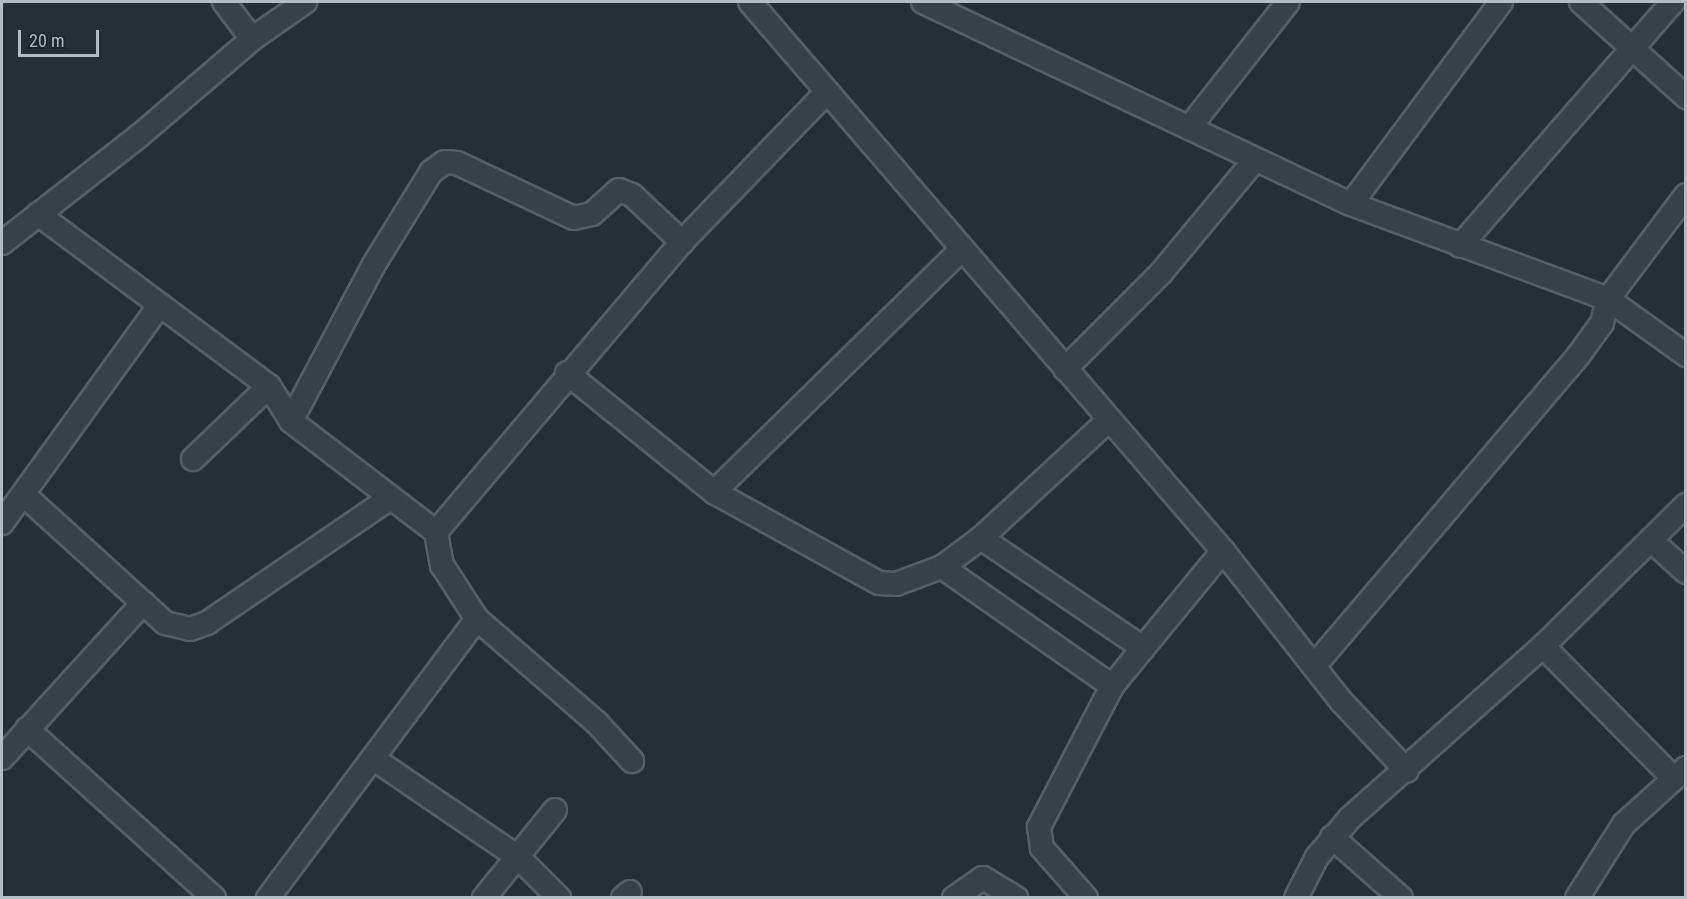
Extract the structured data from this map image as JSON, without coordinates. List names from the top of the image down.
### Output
{
  "scale_bar": "20 m"
}
